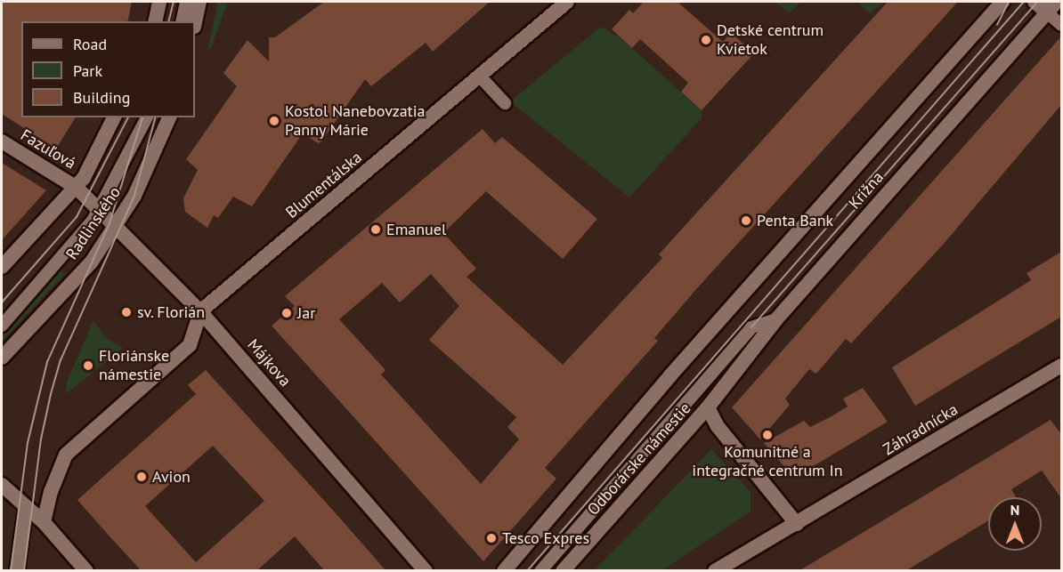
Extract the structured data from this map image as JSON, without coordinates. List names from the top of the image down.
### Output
{
  "streets": {
    "street": [
      "Fazuľová",
      "Blumentálska",
      "Krížna",
      "Radlinského",
      "Májkova",
      "Záhradnícka",
      "Odborárske námestie"
    ]
  },
  "crossings": [
    ["Fazuľová", "Radlinského"],
    ["Fazuľová", "Májkova"],
    ["Blumentálska", "Májkova"],
    ["Krížna", "Odborárske námestie"],
    ["Radlinského", "Májkova"],
    ["Záhradnícka", "Odborárske námestie"]
  ],
  "places": [
    "Detské centrum Kvietok",
    "Kostol Nanebovzatia Panny Márie",
    "Penta Bank",
    "Emanuel",
    "sv. Florián",
    "Jar",
    "Floriánske námestie",
    "Komunitné a integračné centrum In",
    "Avion",
    "Tesco Expres"
  ],
  "legend": ["Road", "Park", "Building"],
  "north": "top"
}
